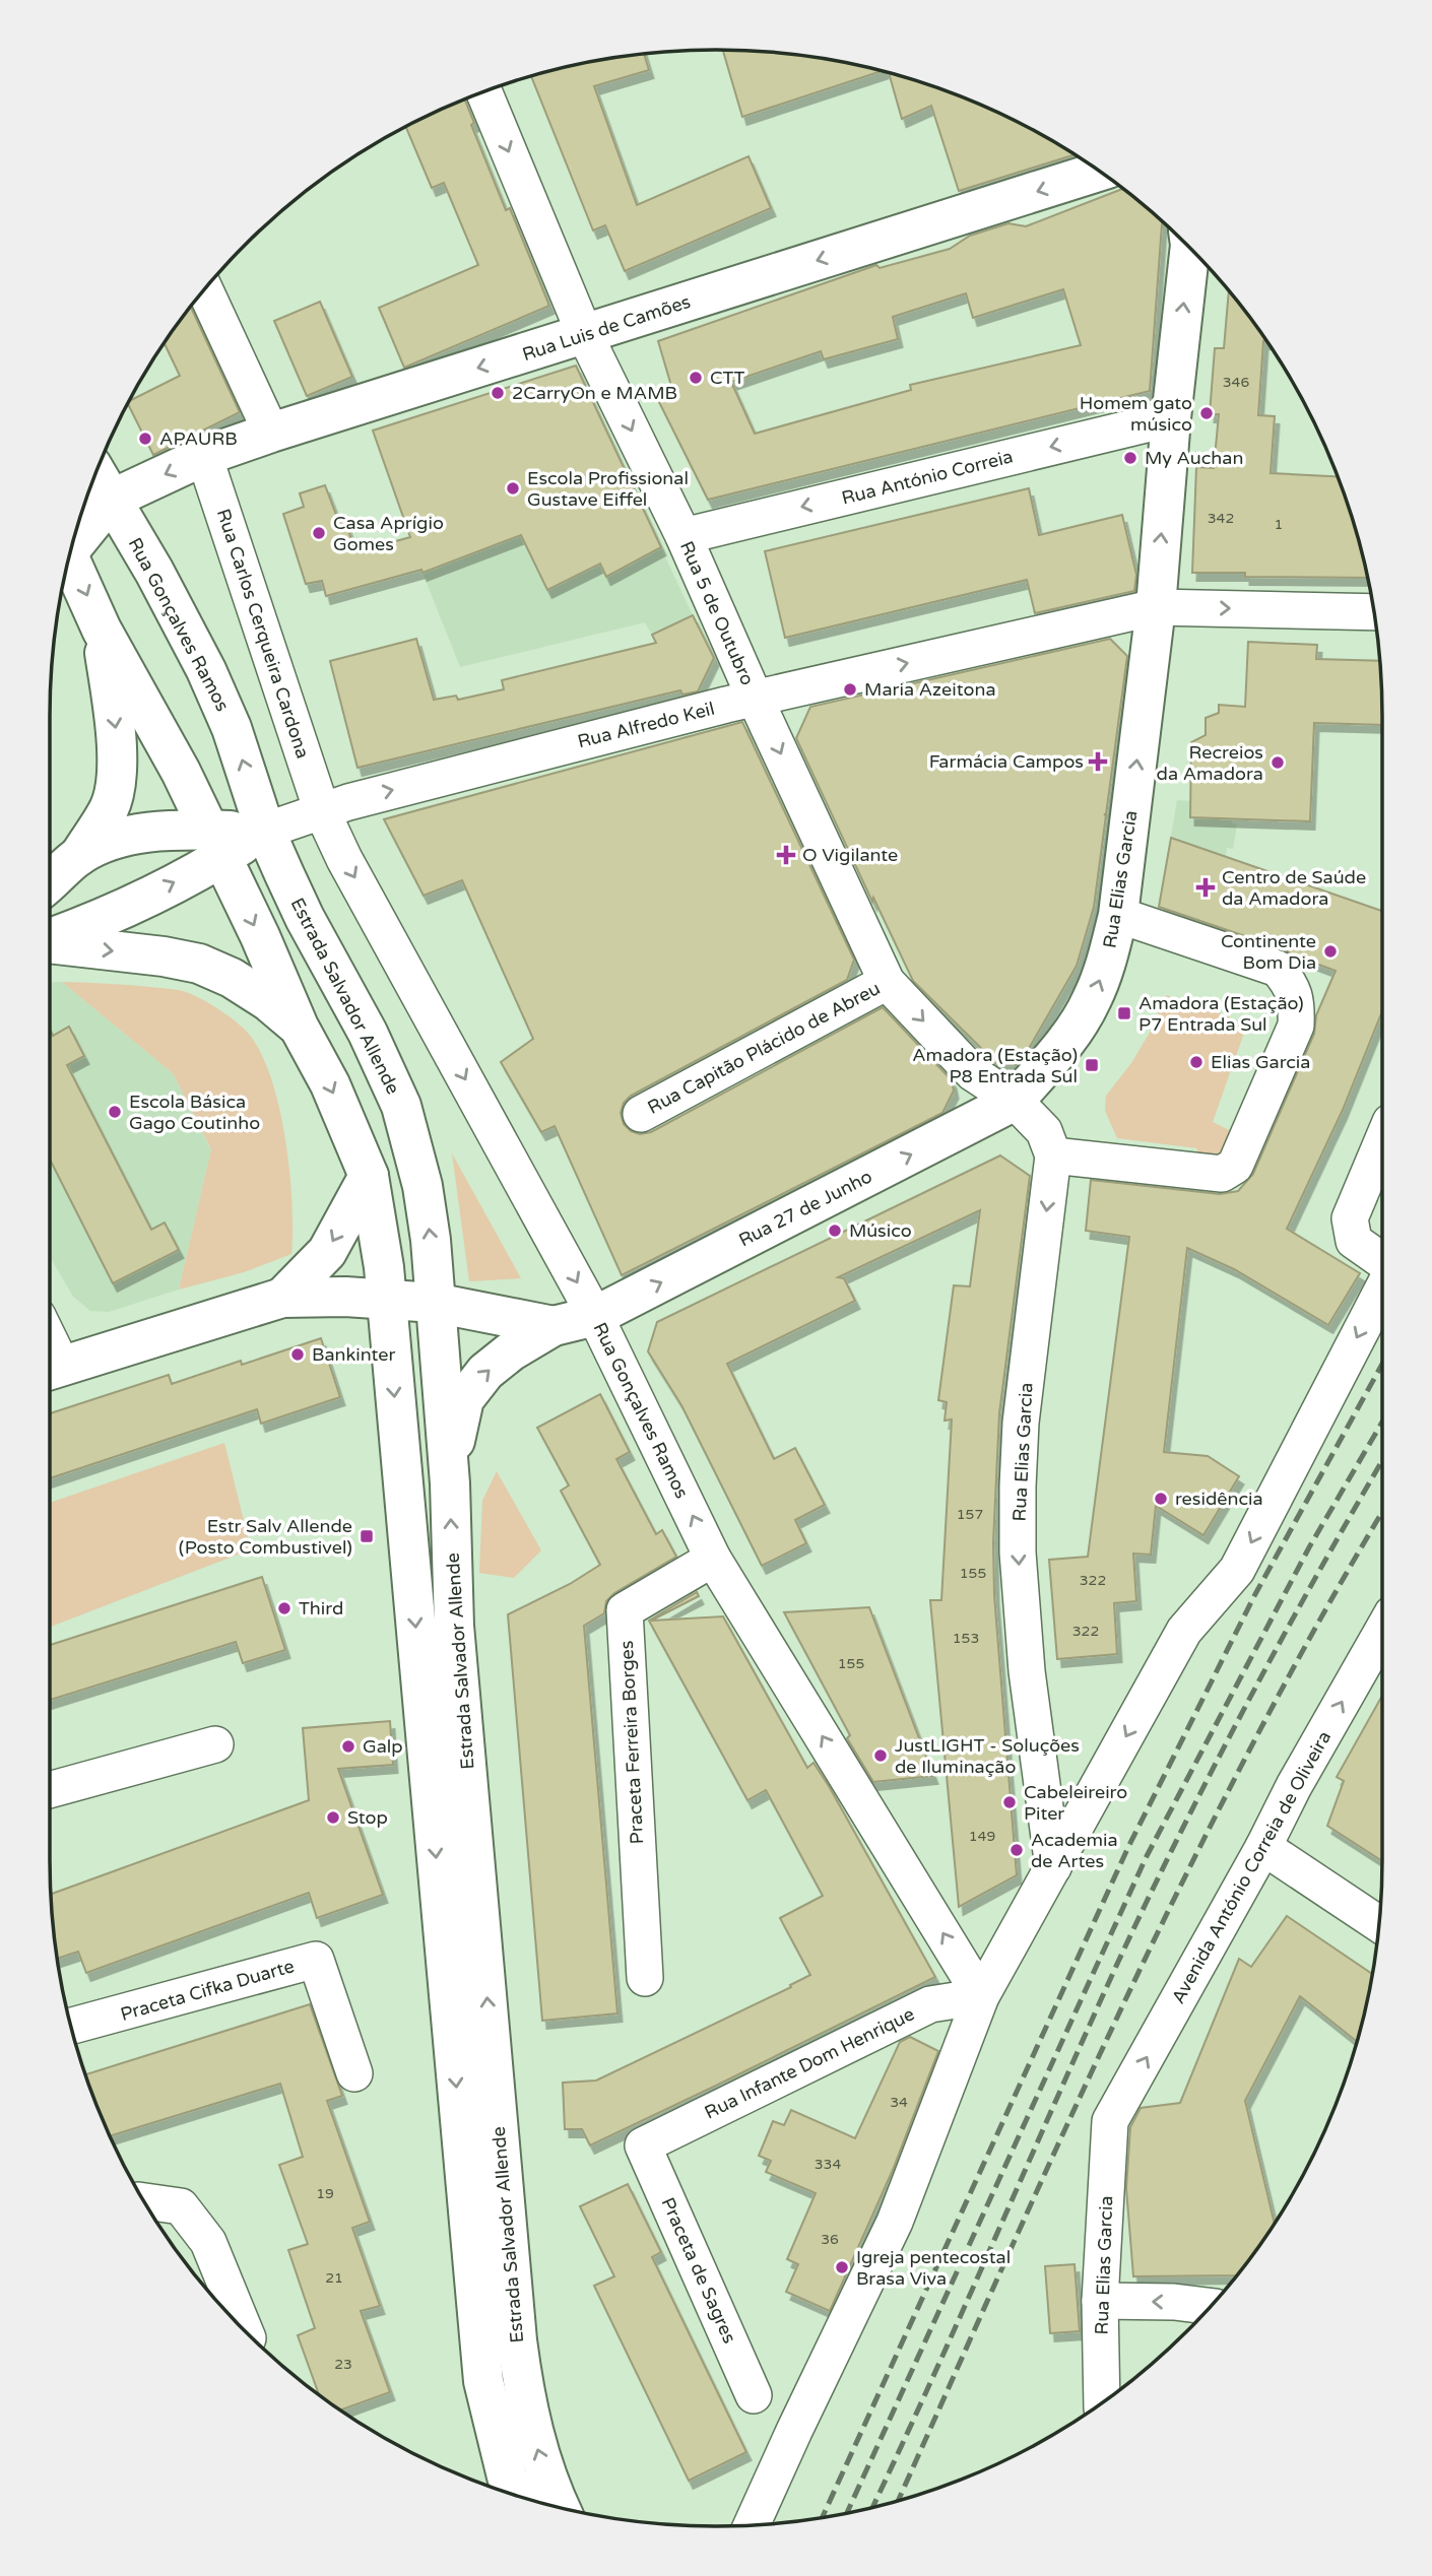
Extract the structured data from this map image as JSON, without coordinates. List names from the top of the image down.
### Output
{
  "streets": {
    "main road": [
      "Rua Luis de Camões",
      "Rua Gonçalves Ramos",
      "Rua Elias Garcia",
      "Estrada Salvador Allende",
      "Rua 27 de Junho"
    ],
    "street": [
      "Rua António Correia",
      "Rua 5 de Outubro",
      "Rua Carlos Cerqueira Cardona",
      "Rua Alfredo Keil",
      "Rua Capitão Plácido de Abreu",
      "Praceta Ferreira Borges",
      "Avenida António Correia de Oliveira",
      "Praceta Cifka Duarte",
      "Rua Infante Dom Henrique",
      "Praceta de Sagres"
    ]
  },
  "crossings": [
    ["Rua Luis de Camões", "Rua 5 de Outubro"],
    ["Rua Luis de Camões", "Rua Gonçalves Ramos"],
    ["Rua Luis de Camões", "Rua Carlos Cerqueira Cardona"],
    ["Rua António Correia", "Rua 5 de Outubro"],
    ["Rua António Correia", "Rua Elias Garcia"],
    ["Rua 5 de Outubro", "Rua Alfredo Keil"],
    ["Rua 5 de Outubro", "Rua Elias Garcia"],
    ["Rua 5 de Outubro", "Rua Capitão Plácido de Abreu"],
    ["Rua 5 de Outubro", "Rua 27 de Junho"],
    ["Rua Gonçalves Ramos", "Rua Carlos Cerqueira Cardona"],
    ["Rua Gonçalves Ramos", "Rua Alfredo Keil"],
    ["Rua Gonçalves Ramos", "Estrada Salvador Allende"],
    ["Rua Gonçalves Ramos", "Rua 27 de Junho"],
    ["Rua Gonçalves Ramos", "Praceta Ferreira Borges"],
    ["Rua Gonçalves Ramos", "Rua Infante Dom Henrique"],
    ["Rua Carlos Cerqueira Cardona", "Rua Alfredo Keil"],
    ["Rua Alfredo Keil", "Rua Elias Garcia"],
    ["Rua Alfredo Keil", "Estrada Salvador Allende"],
    ["Rua Elias Garcia", "Rua 27 de Junho"],
    ["Rua Elias Garcia", "Avenida António Correia de Oliveira"],
    ["Rua Infante Dom Henrique", "Praceta de Sagres"]
  ],
  "one_way": [
    "Rua Luis de Camões",
    "Rua António Correia",
    "Rua 5 de Outubro",
    "Rua Alfredo Keil",
    "Rua 27 de Junho"
  ],
  "places": {
    "other": [
      "CTT",
      "2CarryOn e MAMB",
      "Homem gato músico",
      "APAURB",
      "My Auchan",
      "Escola Profissional Gustave Eiffel",
      "Casa Aprígio Gomes",
      "Maria Azeitona",
      "Recreios da Amadora",
      "Continente Bom Dia",
      "Elias Garcia",
      "Escola Básica Gago Coutinho",
      "Músico",
      "Bankinter",
      "residência",
      "Third",
      "Galp",
      "JustLIGHT - Soluções de Iluminação",
      "Cabeleireiro Piter",
      "Stop",
      "Academia de Artes",
      "Igreja pentecostal Brasa Viva"
    ],
    "health": ["Farmácia Campos", "O Vigilante", "Centro de Saúde da Amadora"],
    "transit": ["Amadora (Estação) P7 Entrada Sul", "Amadora (Estação) P8 Entrada Sul", "Estr Salv Allende (Posto Combustivel)"]
  },
  "house_numbers": [
    "346",
    "342",
    "1",
    "157",
    "155",
    "322",
    "322",
    "153",
    "155",
    "149",
    "34",
    "334",
    "19",
    "36",
    "21",
    "23"
  ]
}
